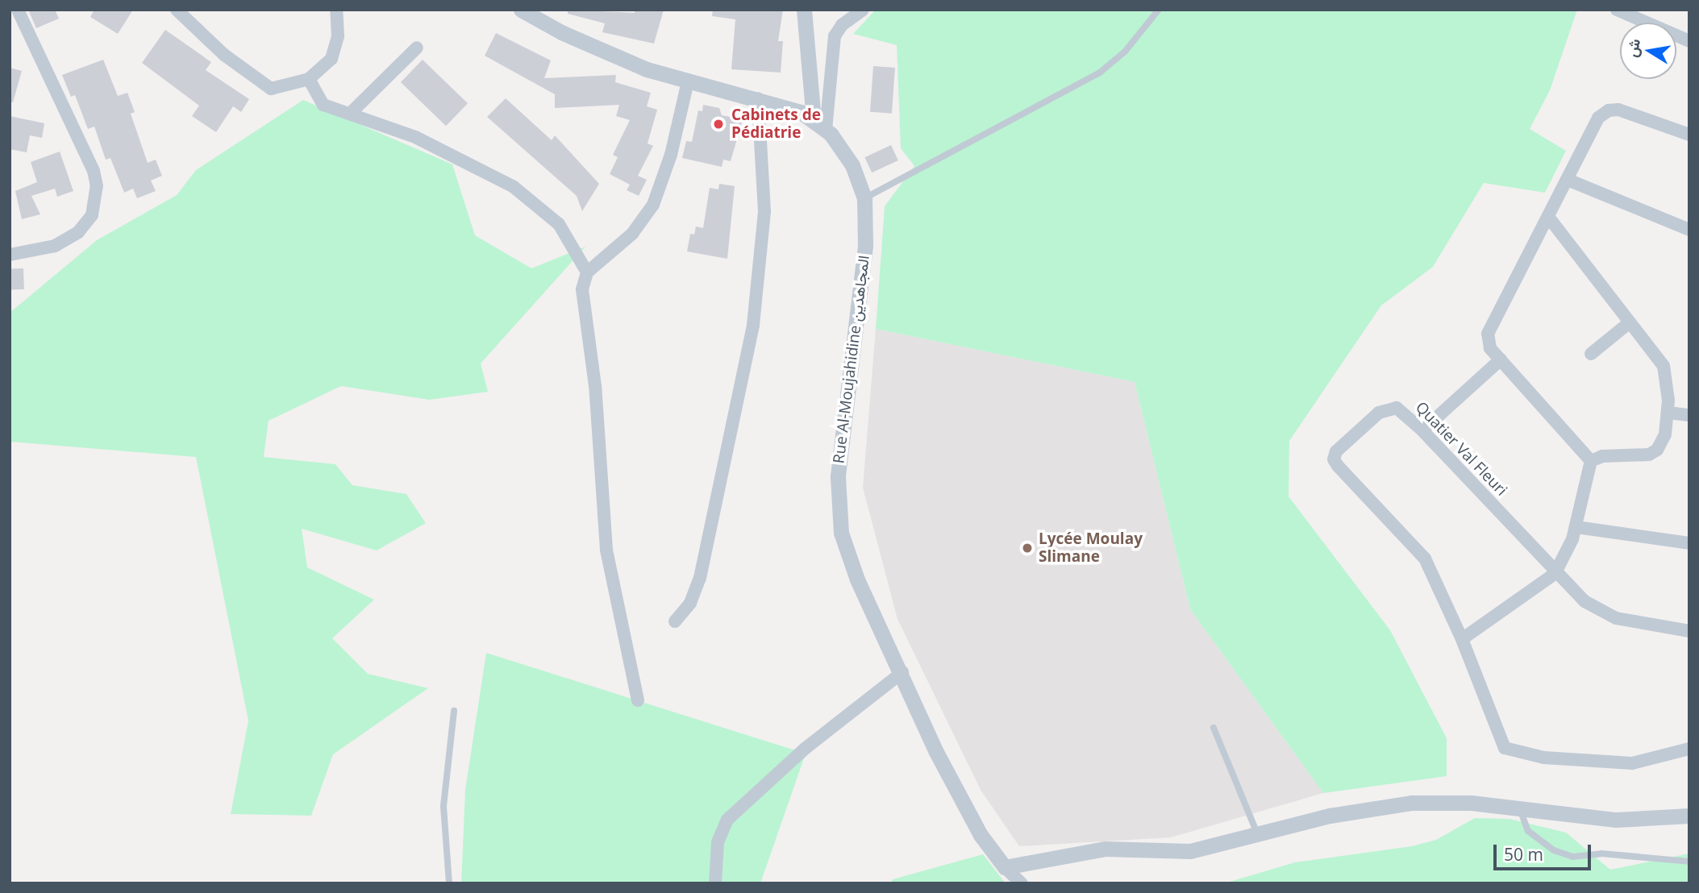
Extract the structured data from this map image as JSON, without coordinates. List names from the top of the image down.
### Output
{
  "streets": {
    "street": ["Rue Al-Moujahidine المجاهدين", "Quatier Val Fleuri"]
  },
  "places": ["Cabinets de Pédiatrie", "Lycée Moulay Slimane"],
  "scale_bar": "50 m",
  "north": "left"
}
